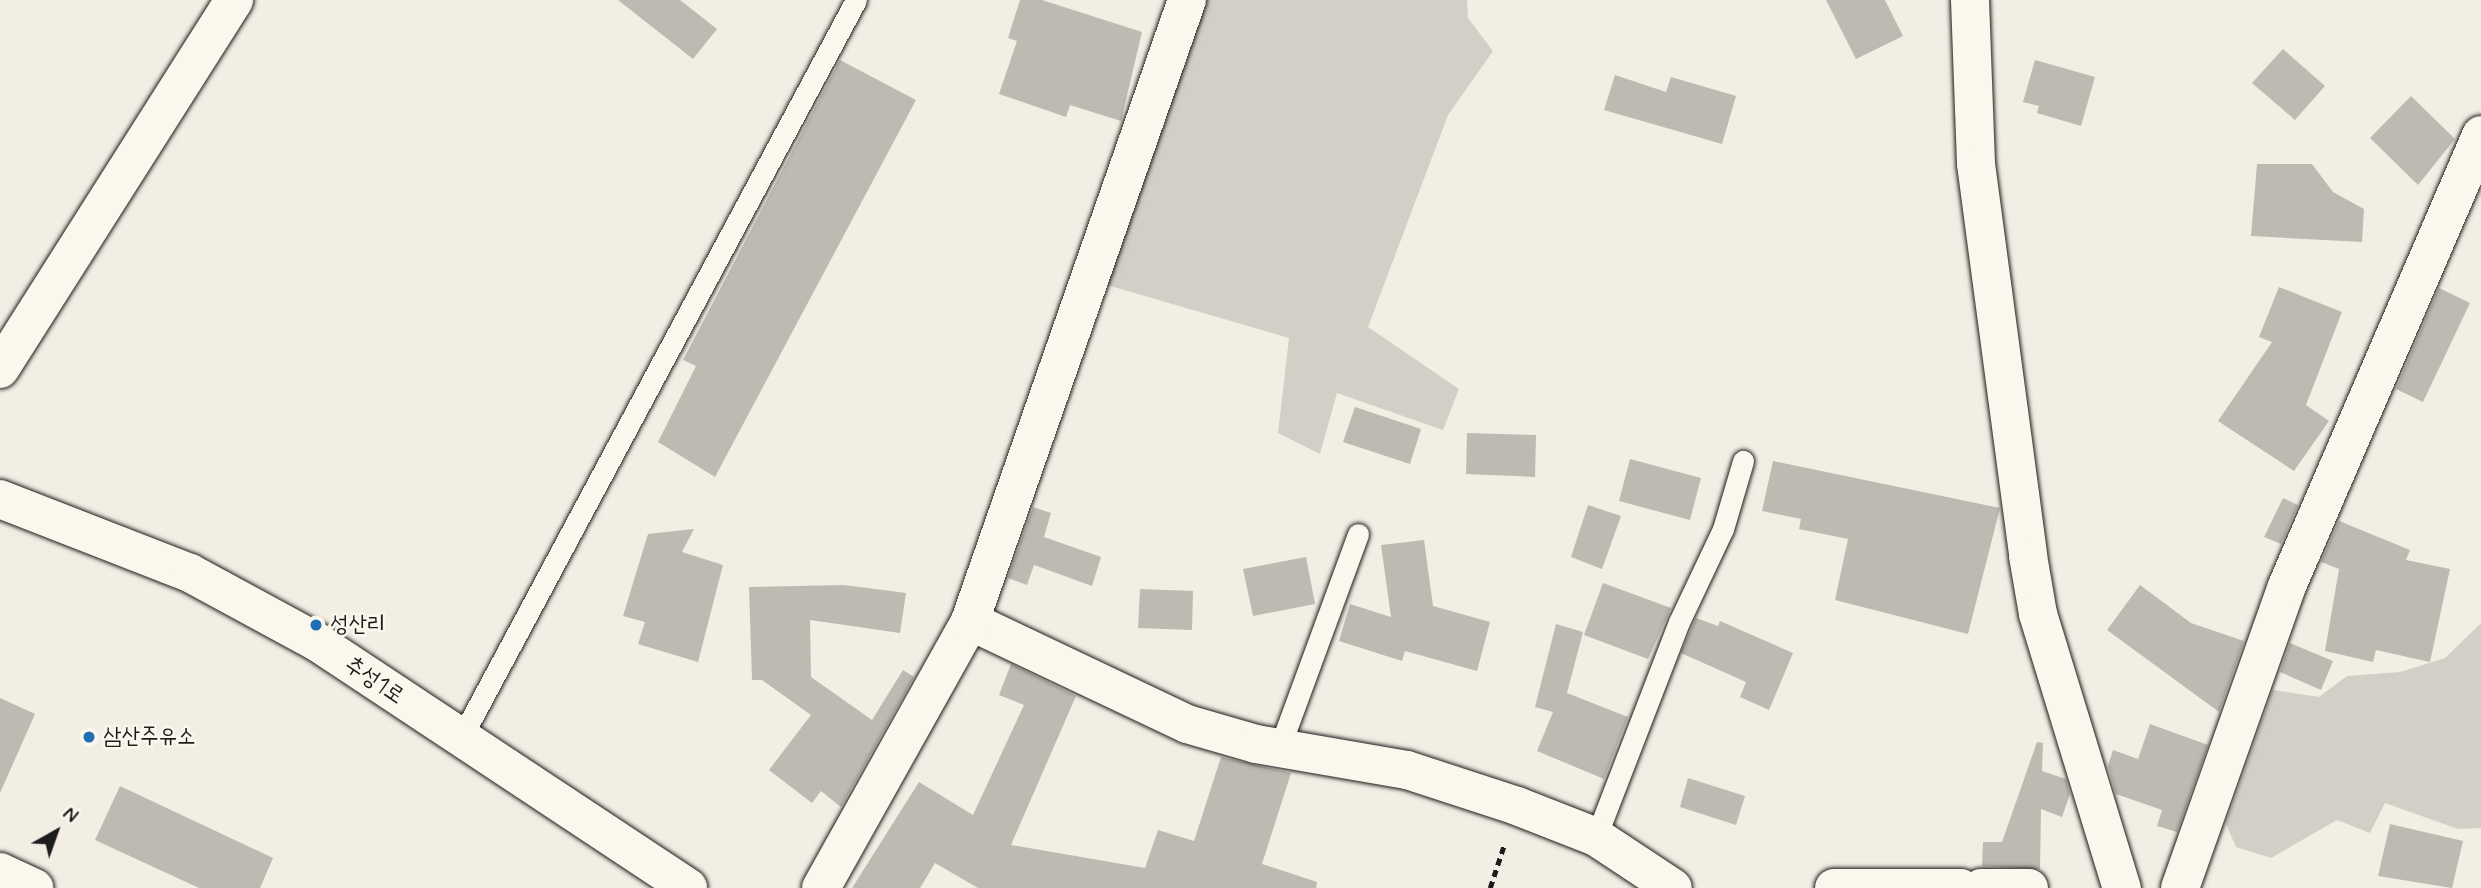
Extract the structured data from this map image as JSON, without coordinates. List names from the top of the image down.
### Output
{
  "streets": {
    "street": ["추성1로"]
  },
  "places": ["성산리", "삼산주유소"],
  "north": "top right"
}
